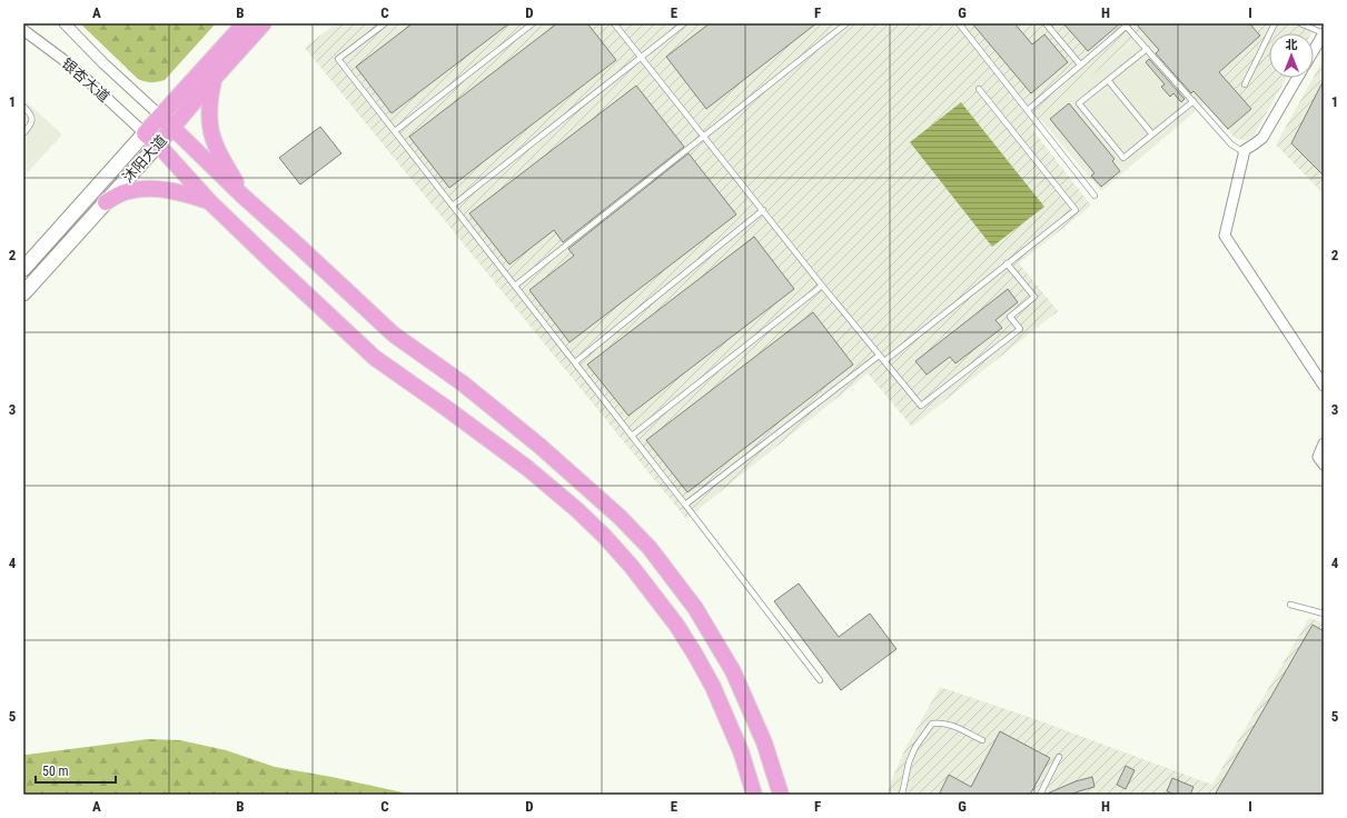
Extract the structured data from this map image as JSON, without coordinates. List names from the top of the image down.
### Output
{
  "streets": {
    "main road": ["沐阳大道"],
    "street": ["银杏大道"]
  },
  "crossings": [
    ["银杏大道", "沐阳大道"]
  ],
  "scale_bar": "50 m",
  "north": "top",
  "grid": {
    "columns": [
      "A",
      "B",
      "C",
      "D",
      "E",
      "F",
      "G",
      "H",
      "I"
    ],
    "rows": [
      "1",
      "2",
      "3",
      "4",
      "5"
    ]
  }
}
